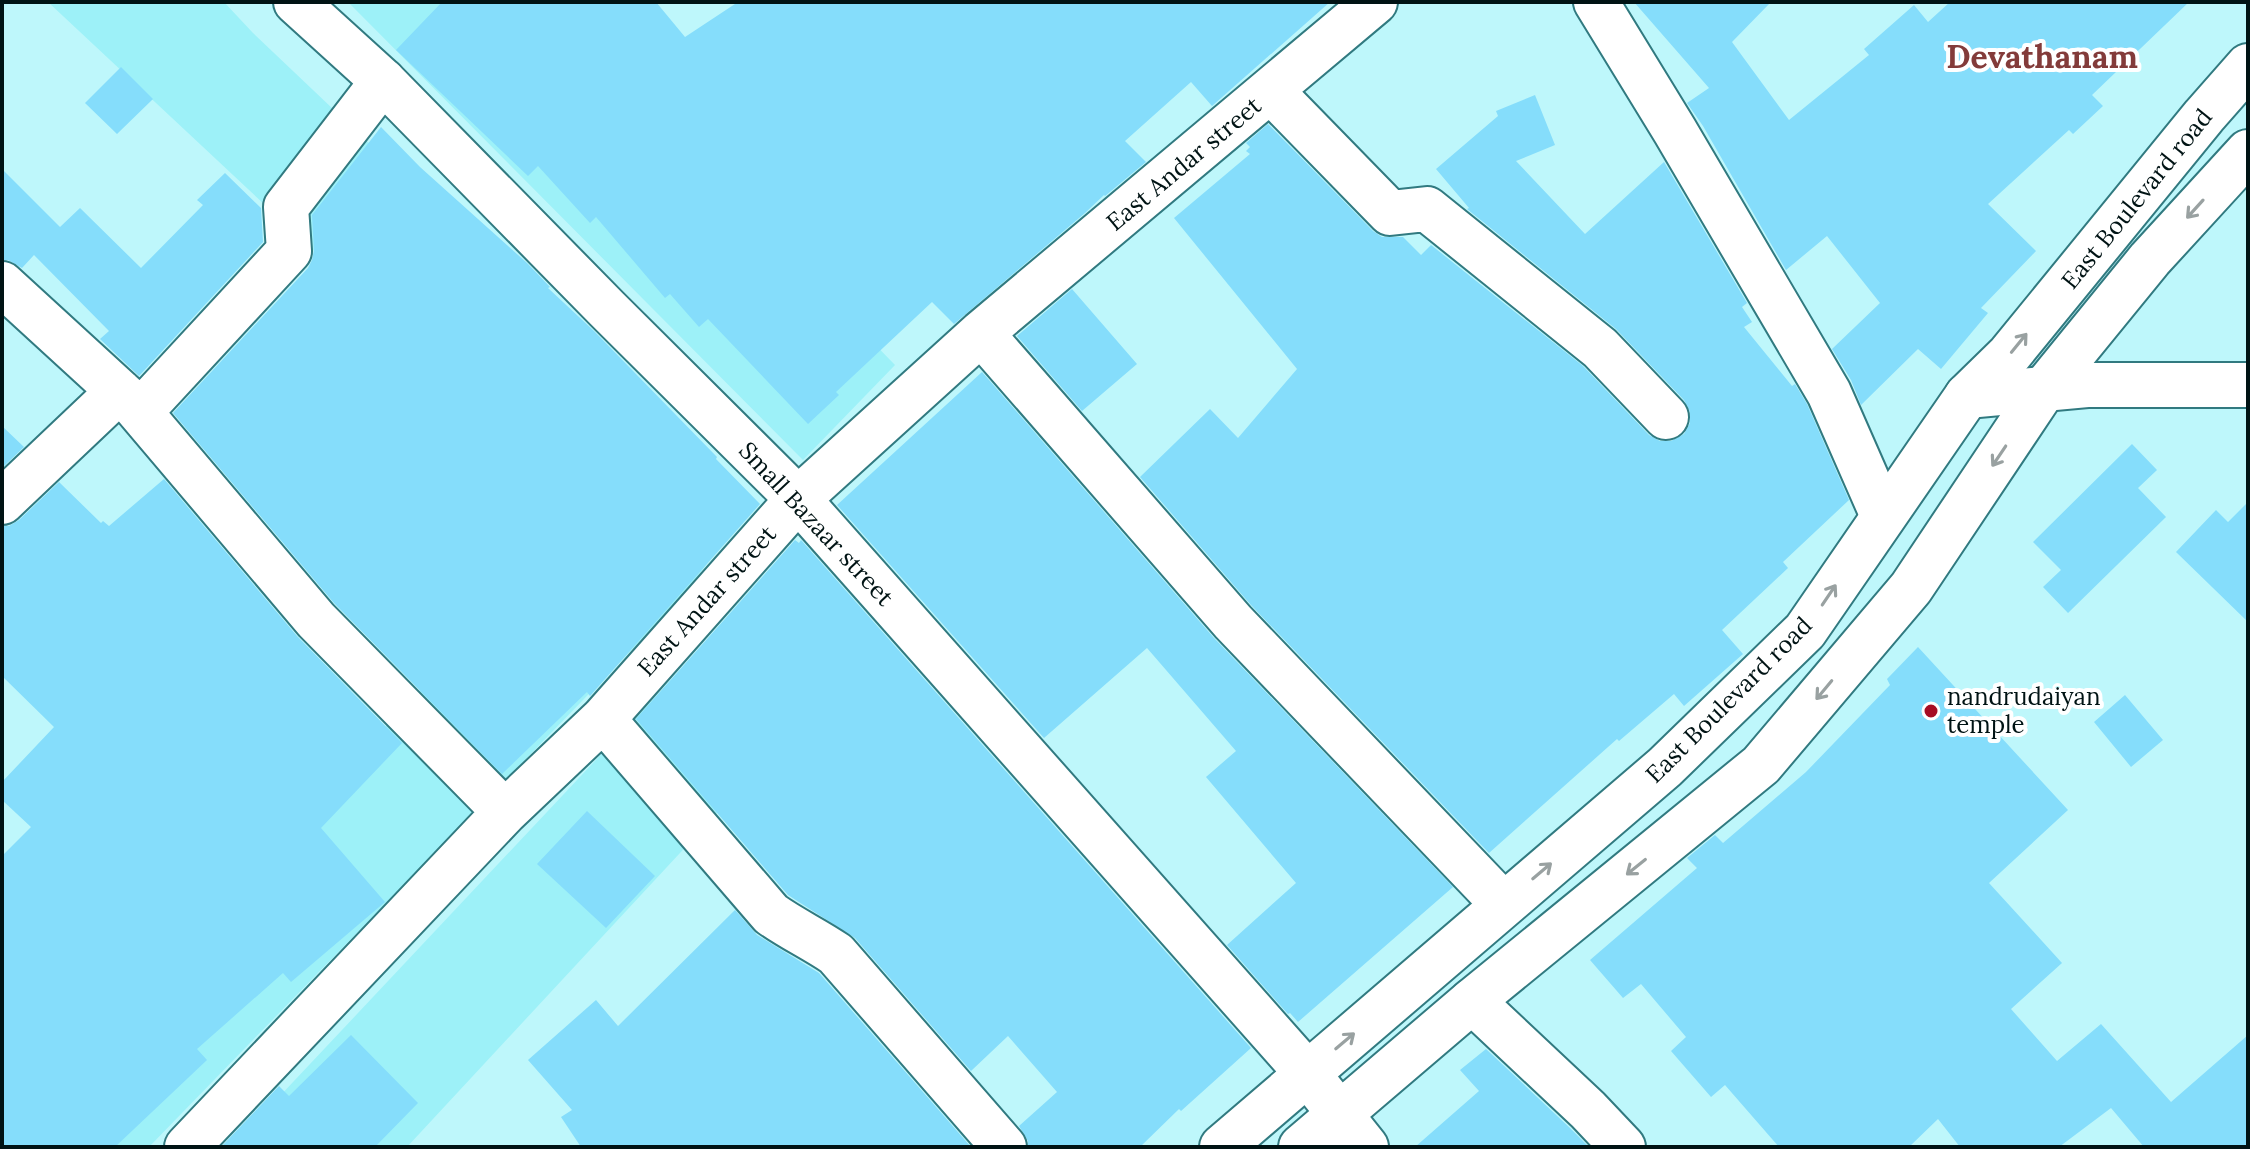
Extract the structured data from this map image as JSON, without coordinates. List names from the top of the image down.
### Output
{
  "streets": {
    "street": ["East Andar street", "East Boulevard road", "Small Bazaar street"]
  },
  "crossings": [
    ["East Andar street", "Small Bazaar street"],
    ["East Boulevard road", "Small Bazaar street"]
  ],
  "districts": ["Devathanam"],
  "places": ["nandrudaiyan temple"]
}
